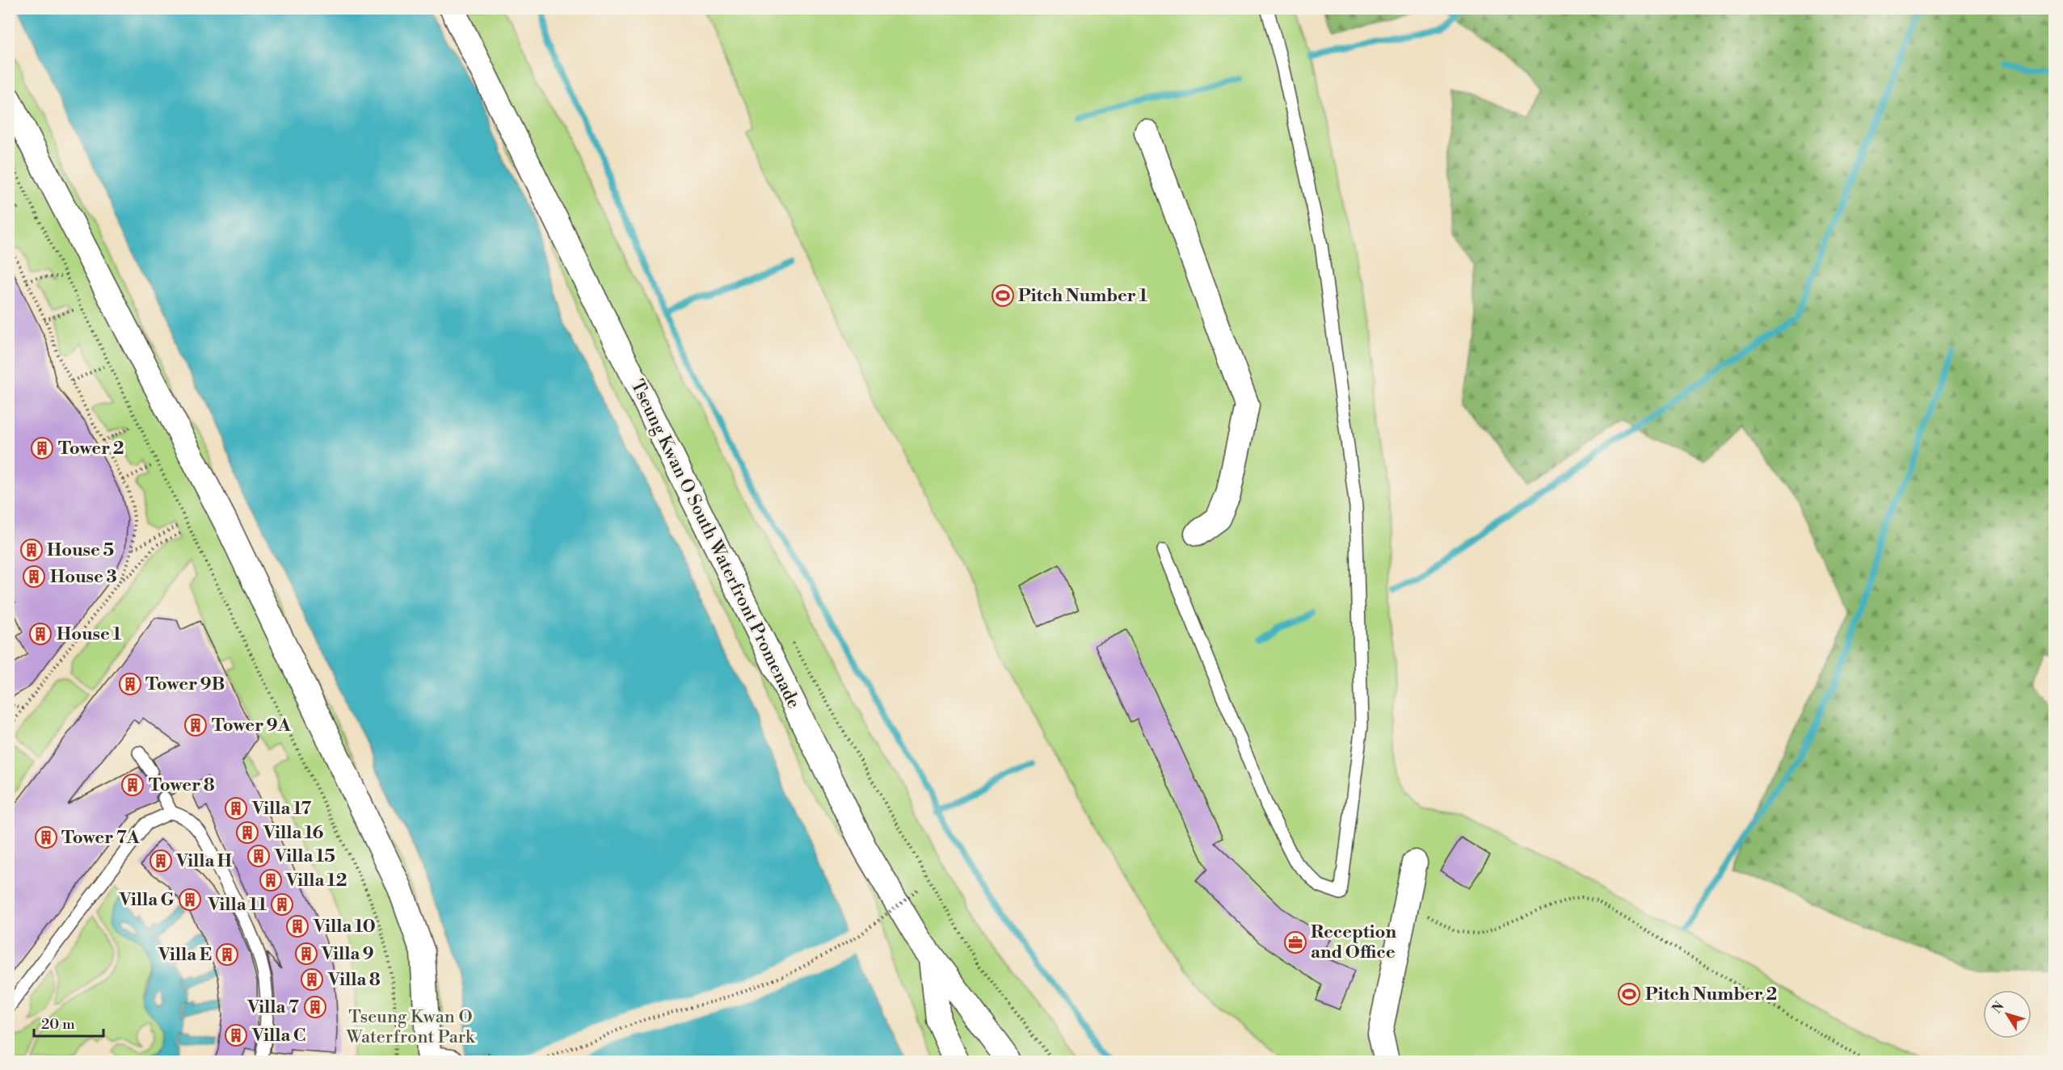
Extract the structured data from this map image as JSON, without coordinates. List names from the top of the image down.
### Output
{
  "streets": {
    "street": ["Tseung Kwan O South Waterfront Promenade"]
  },
  "parks": ["Tseung Kwan O Waterfront Park"],
  "places": {
    "sports": ["Pitch Number 1", "Pitch Number 2"],
    "building": [
      "Tower 2",
      "House 5",
      "House 3",
      "House 1",
      "Tower 9B",
      "Tower 9A",
      "Tower 8",
      "Villa 17",
      "Villa 16",
      "Tower 7A",
      "Villa 15",
      "Villa H",
      "Villa 12",
      "Villa G",
      "Villa 11",
      "Villa 10",
      "Villa 9",
      "Villa E",
      "Villa 8",
      "Villa 7",
      "Villa C"
    ],
    "office": ["Reception and Office"]
  },
  "scale_bar": "20 m",
  "north": "top left"
}
